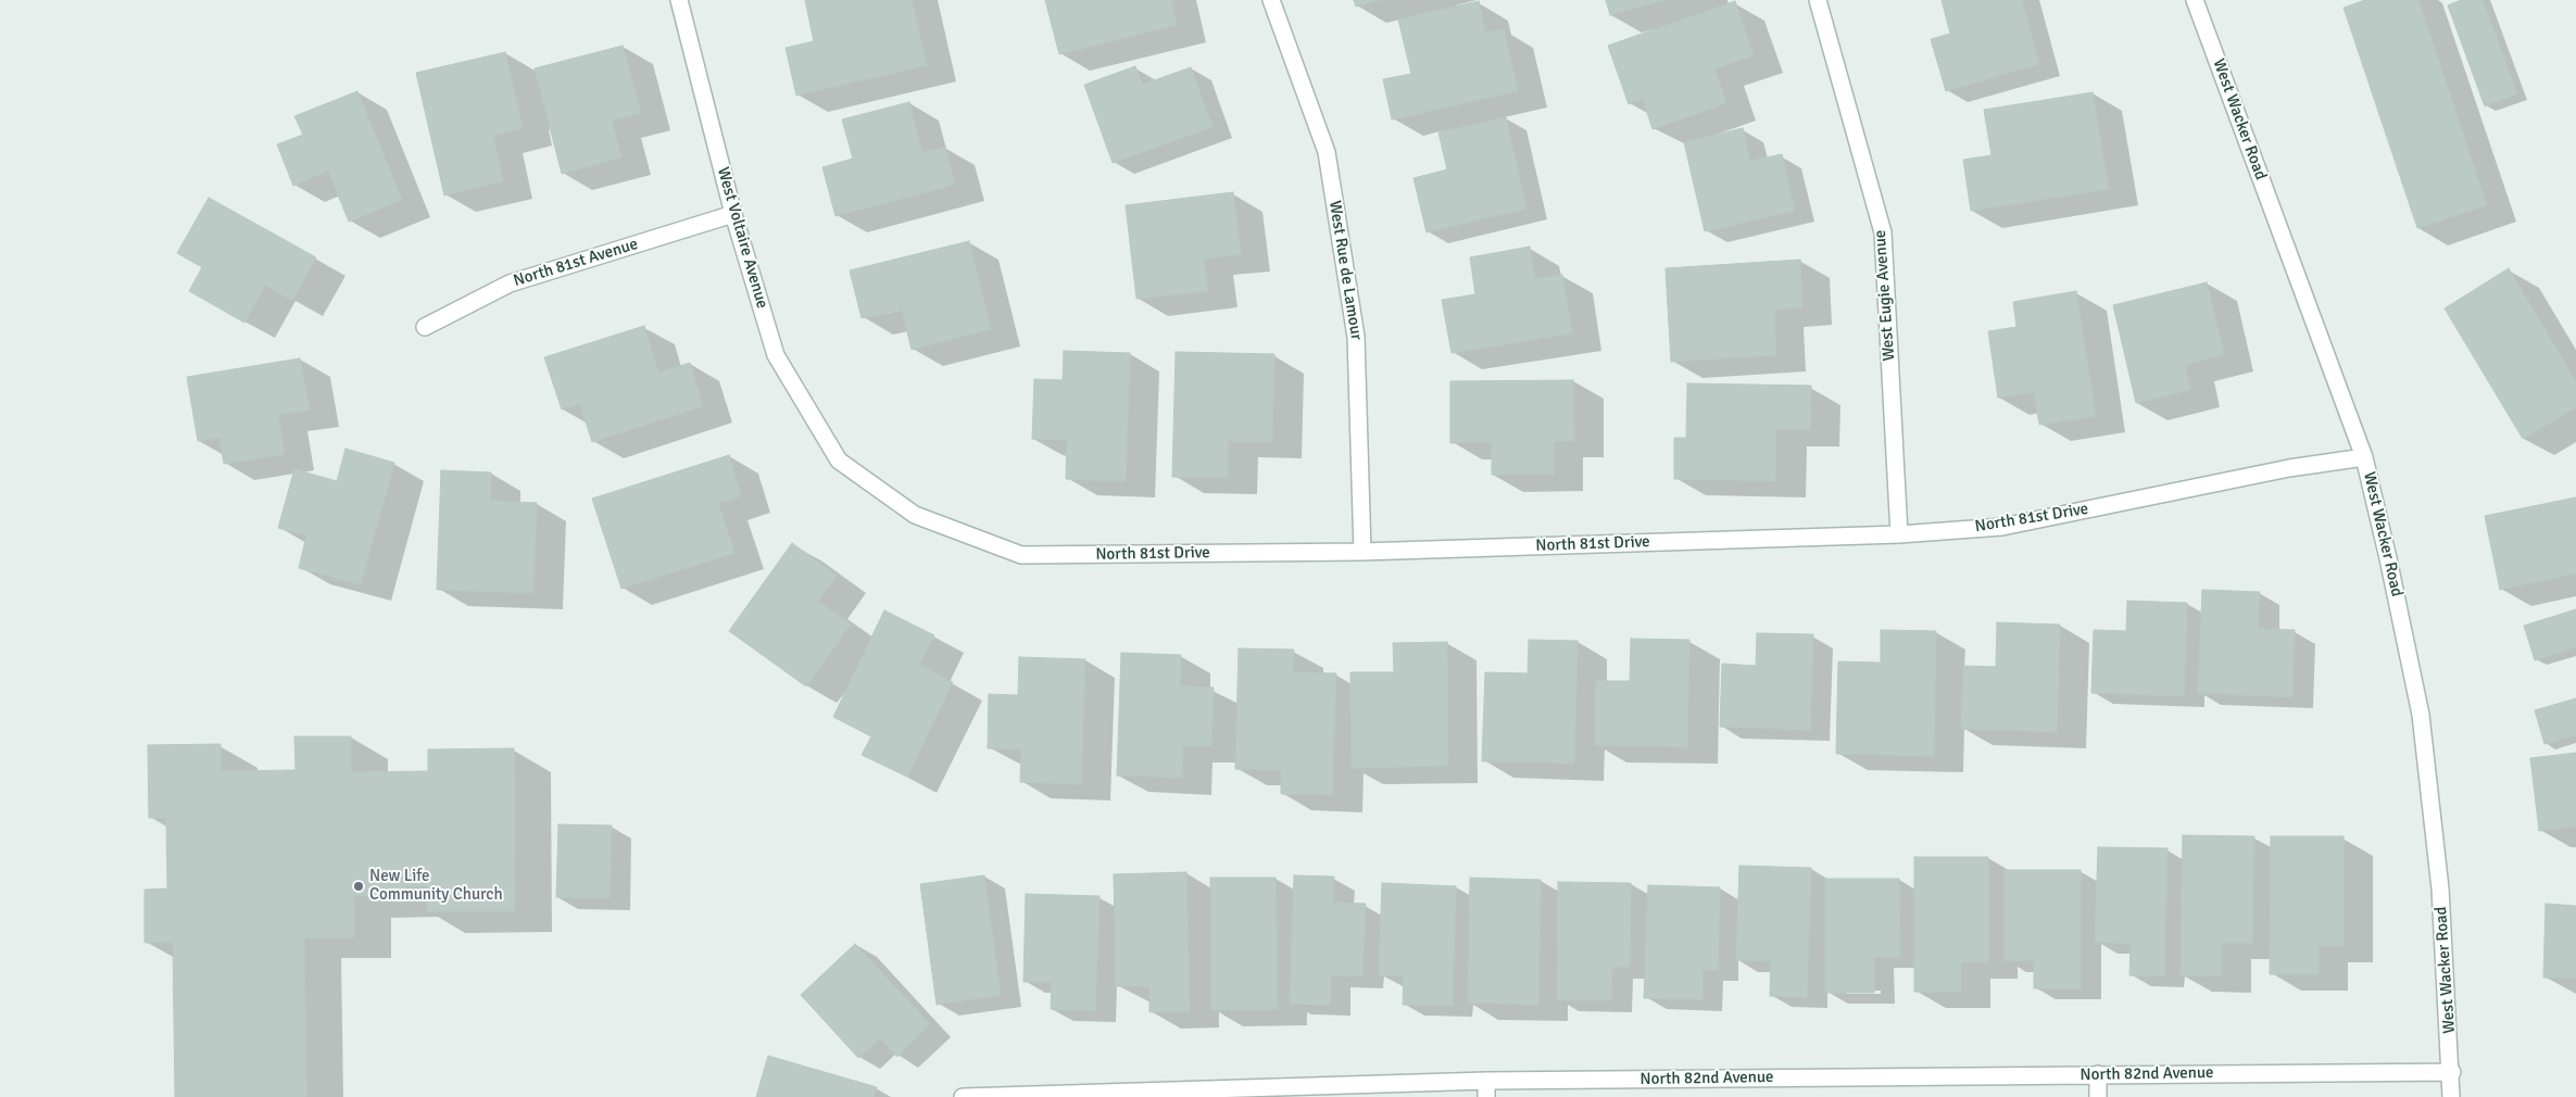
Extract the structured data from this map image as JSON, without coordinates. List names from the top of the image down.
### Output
{
  "streets": {
    "street": [
      "West Wacker Road",
      "West Voltaire Avenue",
      "North 81st Avenue",
      "West Rue de Lamour",
      "West Eugie Avenue",
      "North 81st Drive",
      "North 82nd Avenue"
    ]
  },
  "crossings": [
    ["West Wacker Road", "North 81st Drive"],
    ["West Wacker Road", "North 82nd Avenue"],
    ["West Voltaire Avenue", "North 81st Avenue"],
    ["West Voltaire Avenue", "North 81st Drive"],
    ["West Rue de Lamour", "North 81st Drive"],
    ["West Eugie Avenue", "North 81st Drive"]
  ],
  "places": ["New Life Community Church"]
}
